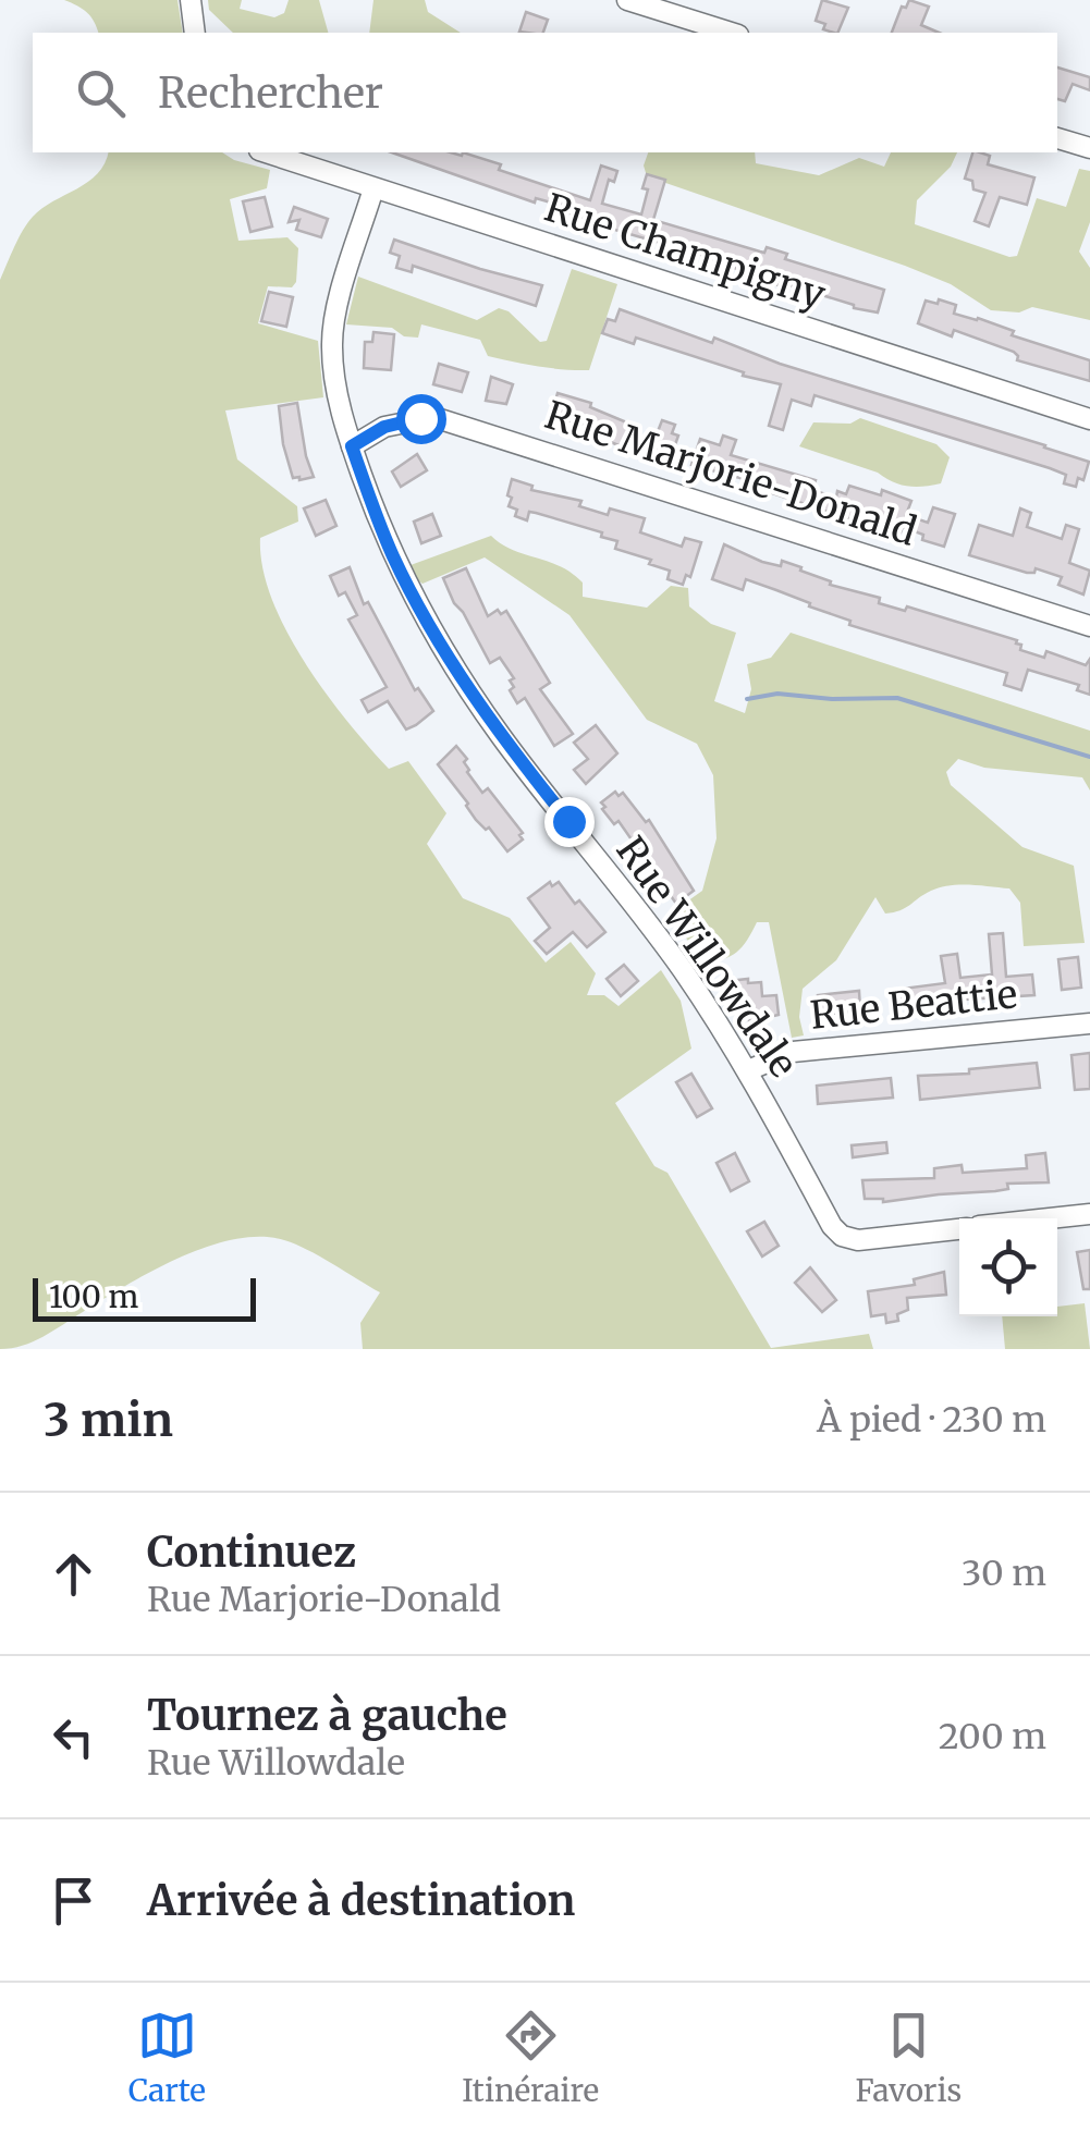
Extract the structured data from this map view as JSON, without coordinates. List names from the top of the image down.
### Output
{
  "streets": {
    "street": [
      "Rue Champigny",
      "Rue Marjorie-Donald",
      "Rue Willowdale",
      "Rue Beattie"
    ]
  },
  "crossings": [
    ["Rue Champigny", "Rue Willowdale"],
    ["Rue Marjorie-Donald", "Rue Willowdale"],
    ["Rue Willowdale", "Rue Beattie"]
  ],
  "scale_bar": "100 m",
  "page": {
    "search": "Rechercher",
    "scale": "100 m",
    "heading": ["3 min", "À pied · 230 m"],
    "list": [
      ["Continuez", "Rue Marjorie-Donald", "30 m"],
      ["Tournez à gauche", "Rue Willowdale", "200 m"],
      "Arrivée à destination"
    ],
    "nav": ["Carte", "Itinéraire", "Favoris"]
  }
}
